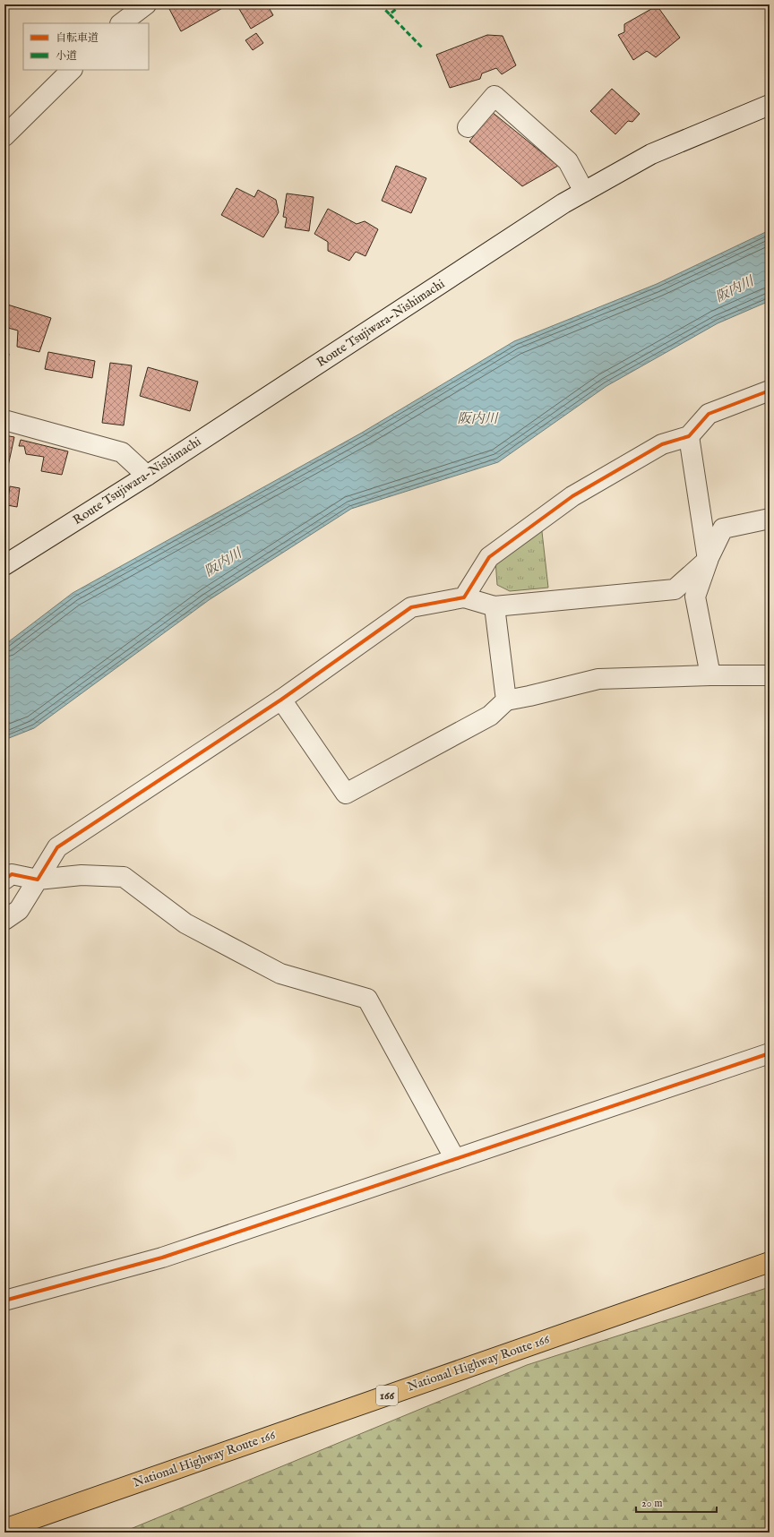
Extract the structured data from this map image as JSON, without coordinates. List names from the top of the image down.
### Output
{
  "streets": {
    "highway": ["National Highway Route 166", "166"],
    "street": ["Route Tsujiwara-Nishimachi"]
  },
  "water": ["阪内川"],
  "legend": ["自転車道", "小道"],
  "scale_bar": "20 m"
}
